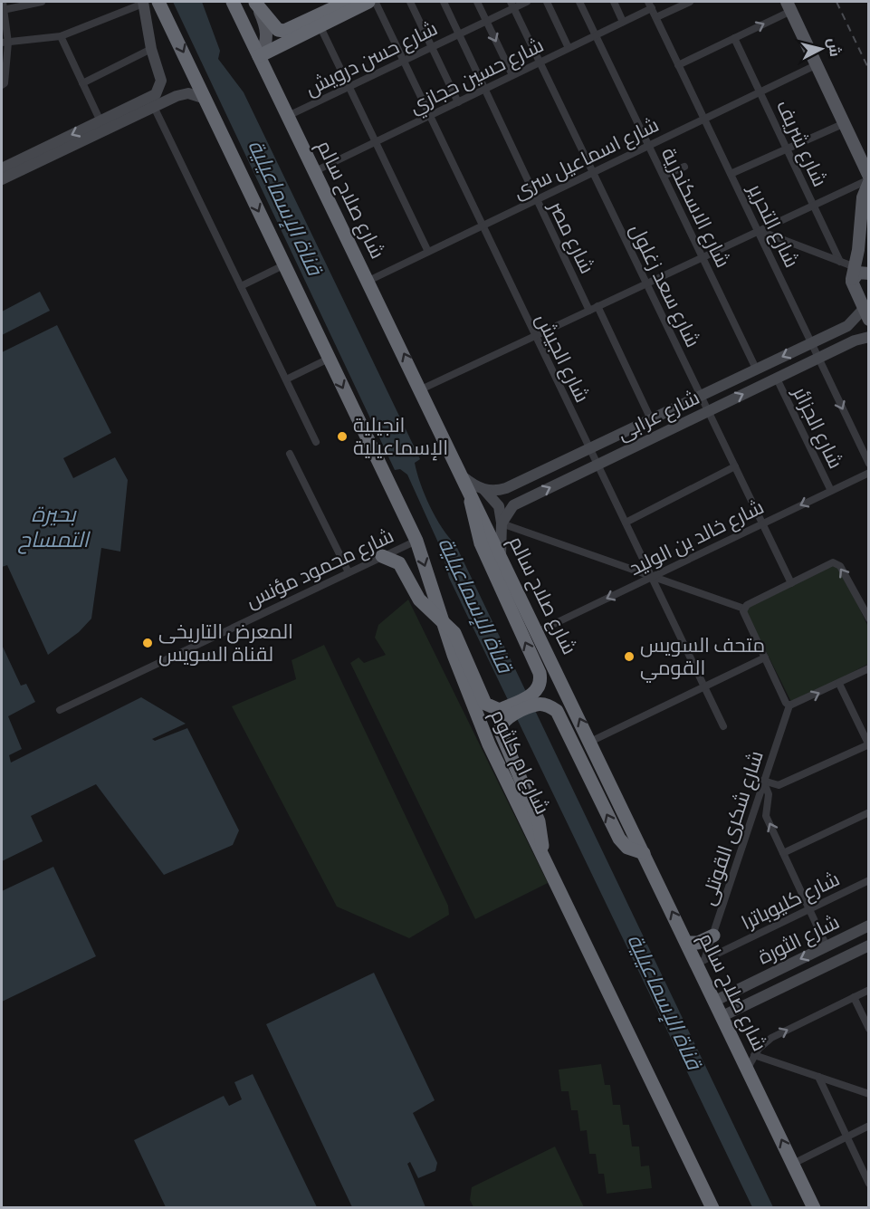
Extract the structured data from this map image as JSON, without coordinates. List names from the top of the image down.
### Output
{
  "streets": {
    "highway": ["شارع صلاح سالم", "شارع ام كلثوم"],
    "street": [
      "شارع حسن درويش",
      "شارع حسين حجازي",
      "شارع شريف",
      "شارع اسماعيل سرى",
      "شارع الاسكندرية",
      "شارع التحرير",
      "شارع مصر",
      "شارع سعد زغلول",
      "شارع الجيش",
      "شارع عرابى",
      "شارع الجزائر",
      "شارع خالد بن الوليد",
      "شارع محمود مؤنس",
      "شارع شكرى القوتلى",
      "شارع كليوباترا",
      "شارع الثورة"
    ]
  },
  "crossings": [
    ["شارع حسن درويش", "شارع صلاح سالم"],
    ["شارع حسن درويش", "شارع مصر"],
    ["شارع حسن درويش", "شارع سعد زغلول"],
    ["شارع حسن درويش", "شارع الجيش"],
    ["شارع حسين حجازي", "شارع صلاح سالم"],
    ["شارع حسين حجازي", "شارع الاسكندرية"],
    ["شارع حسين حجازي", "شارع التحرير"],
    ["شارع حسين حجازي", "شارع مصر"],
    ["شارع حسين حجازي", "شارع سعد زغلول"],
    ["شارع حسين حجازي", "شارع الجيش"],
    ["شارع شريف", "شارع اسماعيل سرى"],
    ["شارع اسماعيل سرى", "شارع صلاح سالم"],
    ["شارع اسماعيل سرى", "شارع الاسكندرية"],
    ["شارع اسماعيل سرى", "شارع التحرير"],
    ["شارع اسماعيل سرى", "شارع مصر"],
    ["شارع اسماعيل سرى", "شارع سعد زغلول"],
    ["شارع اسماعيل سرى", "شارع الجيش"],
    ["شارع صلاح سالم", "شارع عرابى"],
    ["شارع صلاح سالم", "شارع خالد بن الوليد"],
    ["شارع صلاح سالم", "شارع شكرى القوتلى"],
    ["شارع صلاح سالم", "شارع كليوباترا"],
    ["شارع صلاح سالم", "شارع الثورة"],
    ["شارع الاسكندرية", "شارع عرابى"],
    ["شارع التحرير", "شارع عرابى"],
    ["شارع مصر", "شارع عرابى"],
    ["شارع سعد زغلول", "شارع عرابى"],
    ["شارع سعد زغلول", "شارع خالد بن الوليد"],
    ["شارع الجيش", "شارع عرابى"],
    ["شارع الجيش", "شارع خالد بن الوليد"],
    ["شارع عرابى", "شارع الجزائر"],
    ["شارع الجزائر", "شارع خالد بن الوليد"],
    ["شارع محمود مؤنس", "شارع ام كلثوم"],
    ["شارع شكرى القوتلى", "شارع كليوباترا"]
  ],
  "one_way": ["شارع خالد بن الوليد"],
  "water": ["قناة الإسماعيلية", "بحيرة التمساح"],
  "places": ["انجيلية الإسماعيلية", "المعرض التاريخى لقناة السويس", "متحف السويس القومي"],
  "north": "right"
}
